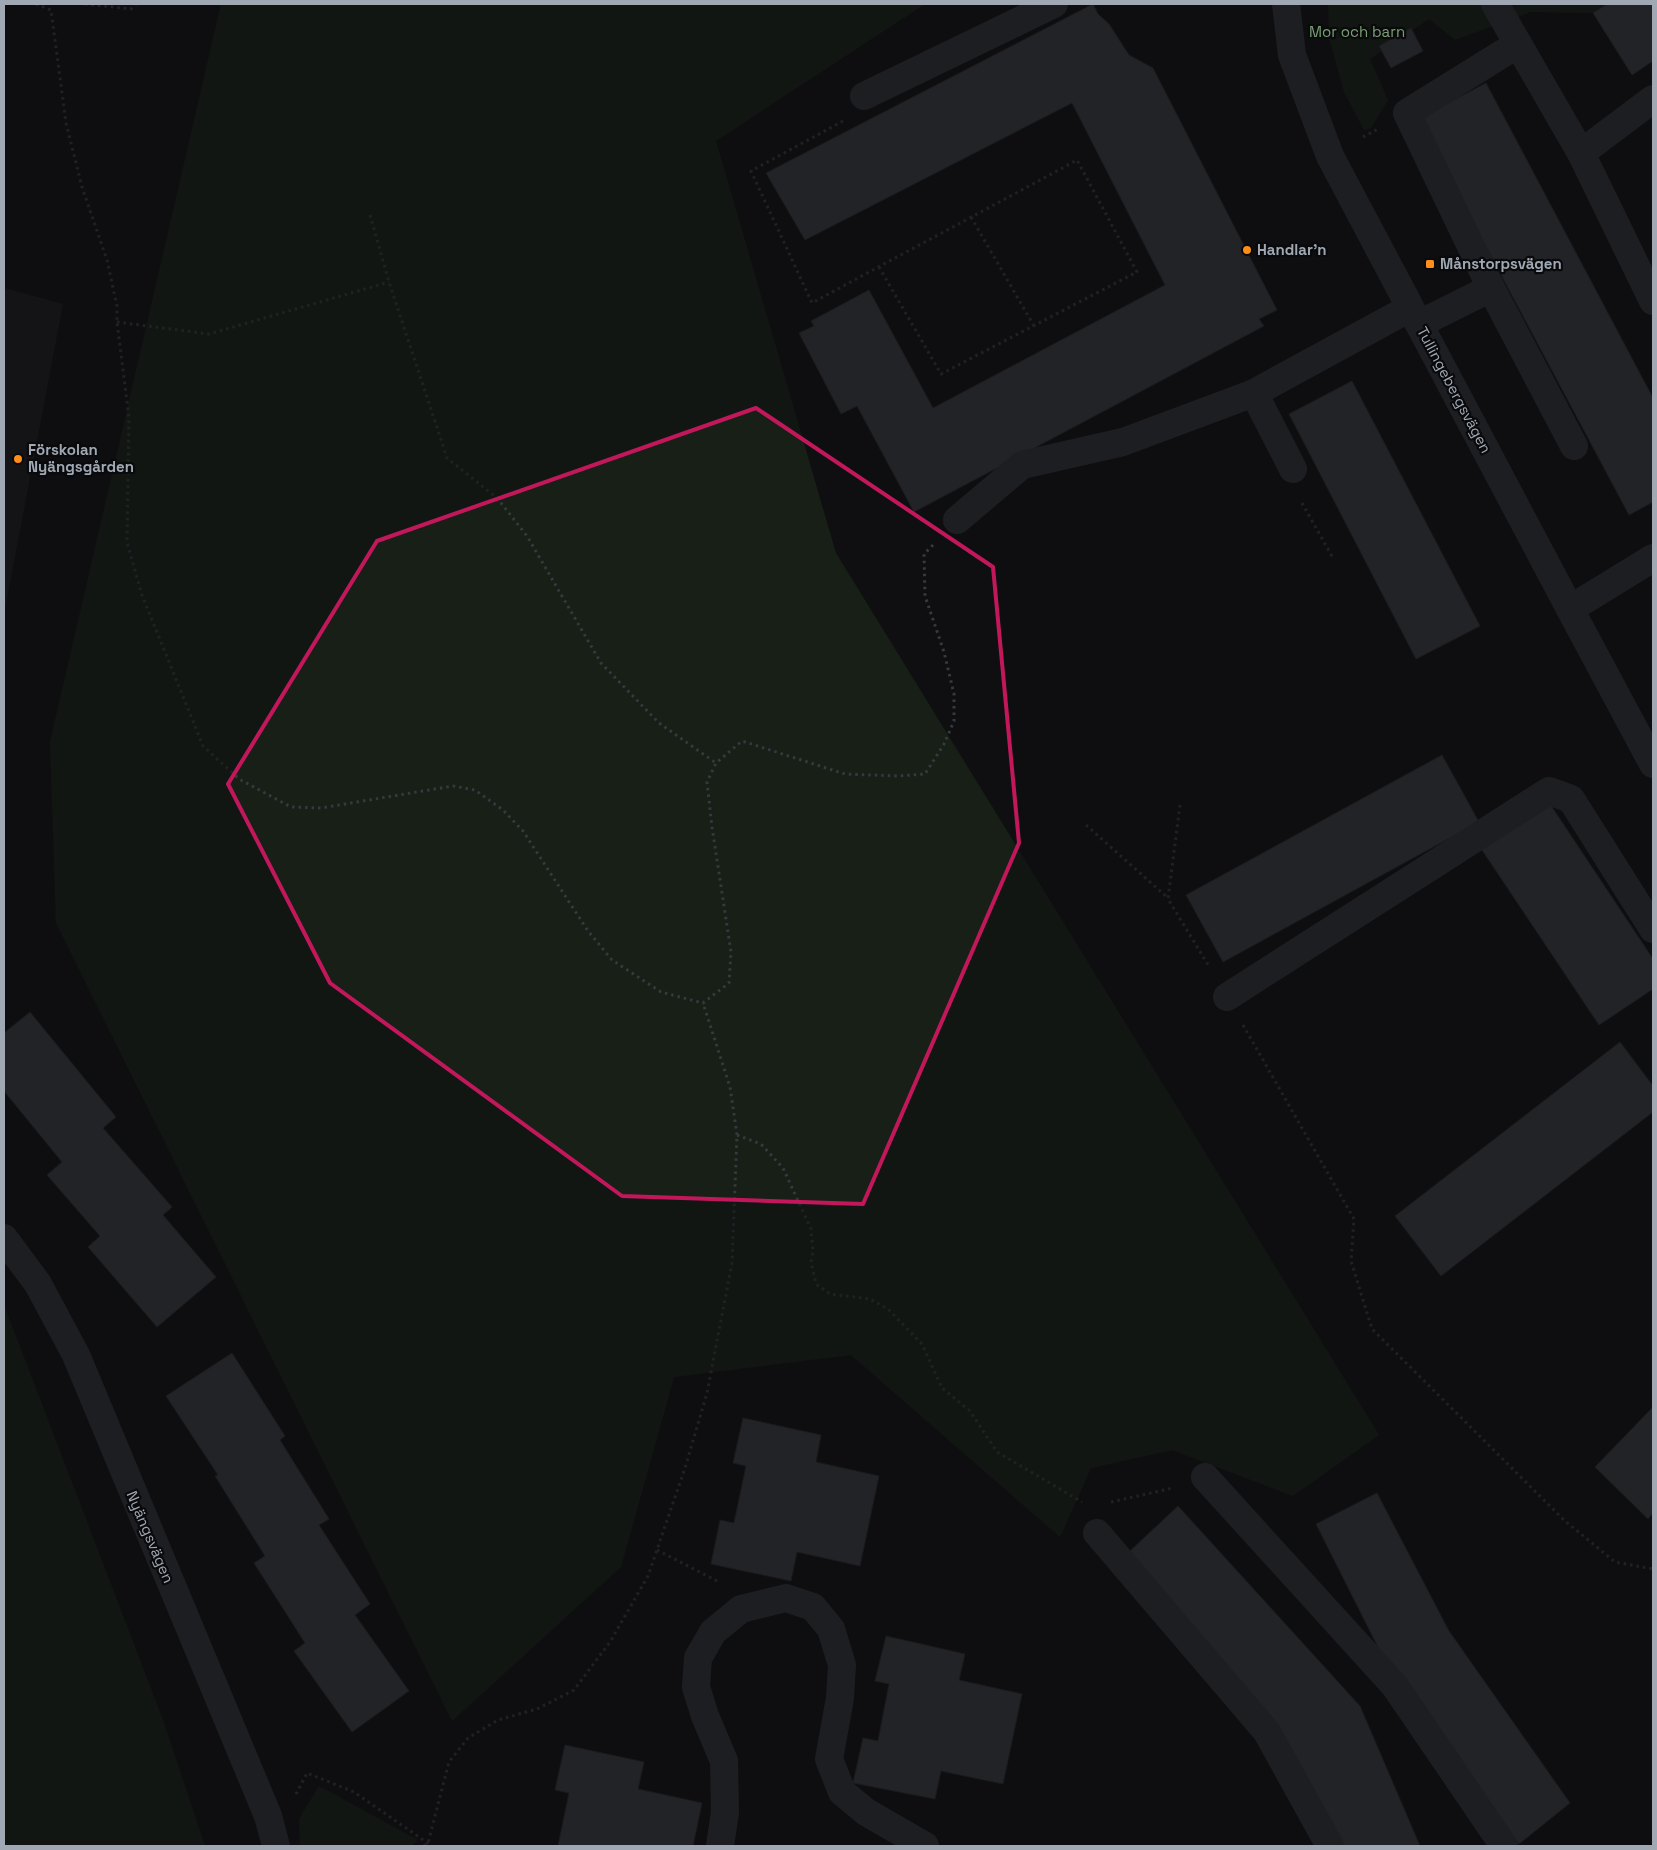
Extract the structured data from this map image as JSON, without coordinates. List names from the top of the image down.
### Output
{
  "streets": {
    "street": ["Tullingebergsvägen", "Nyängsvägen"]
  },
  "parks": ["Mor och barn"],
  "places": {
    "other": ["Handlar'n", "Förskolan Nyängsgården"],
    "transit": ["Månstorpsvägen"]
  }
}
